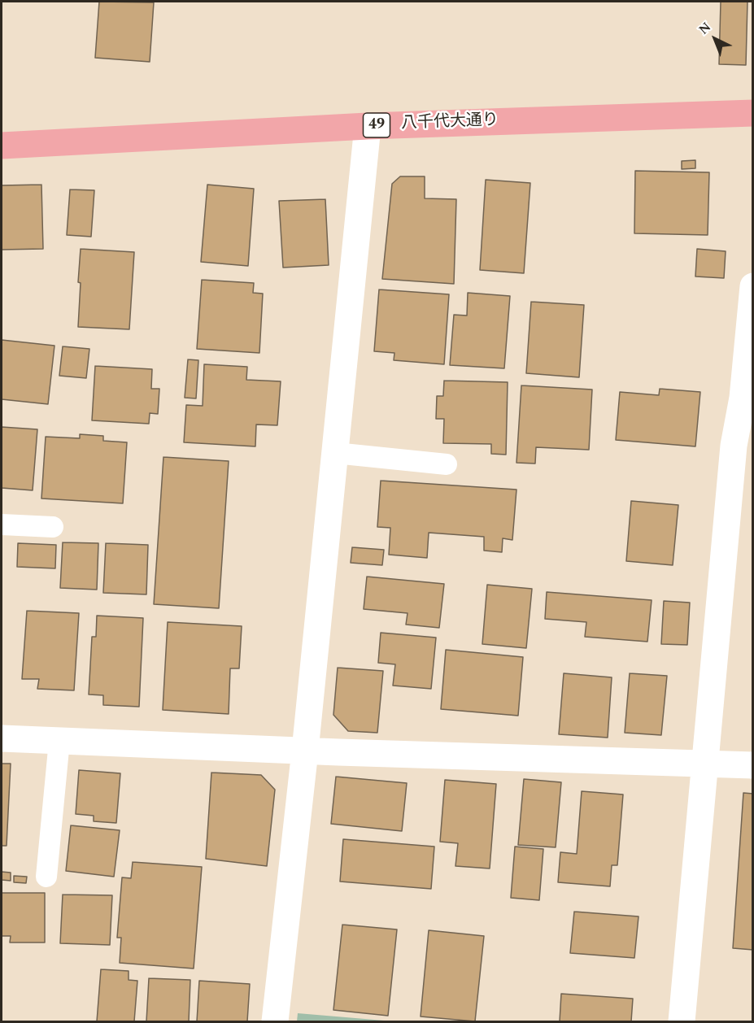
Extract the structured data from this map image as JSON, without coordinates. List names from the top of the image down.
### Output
{
  "streets": {
    "main road": ["八千代大通り", "49"]
  },
  "north": "top left"
}
